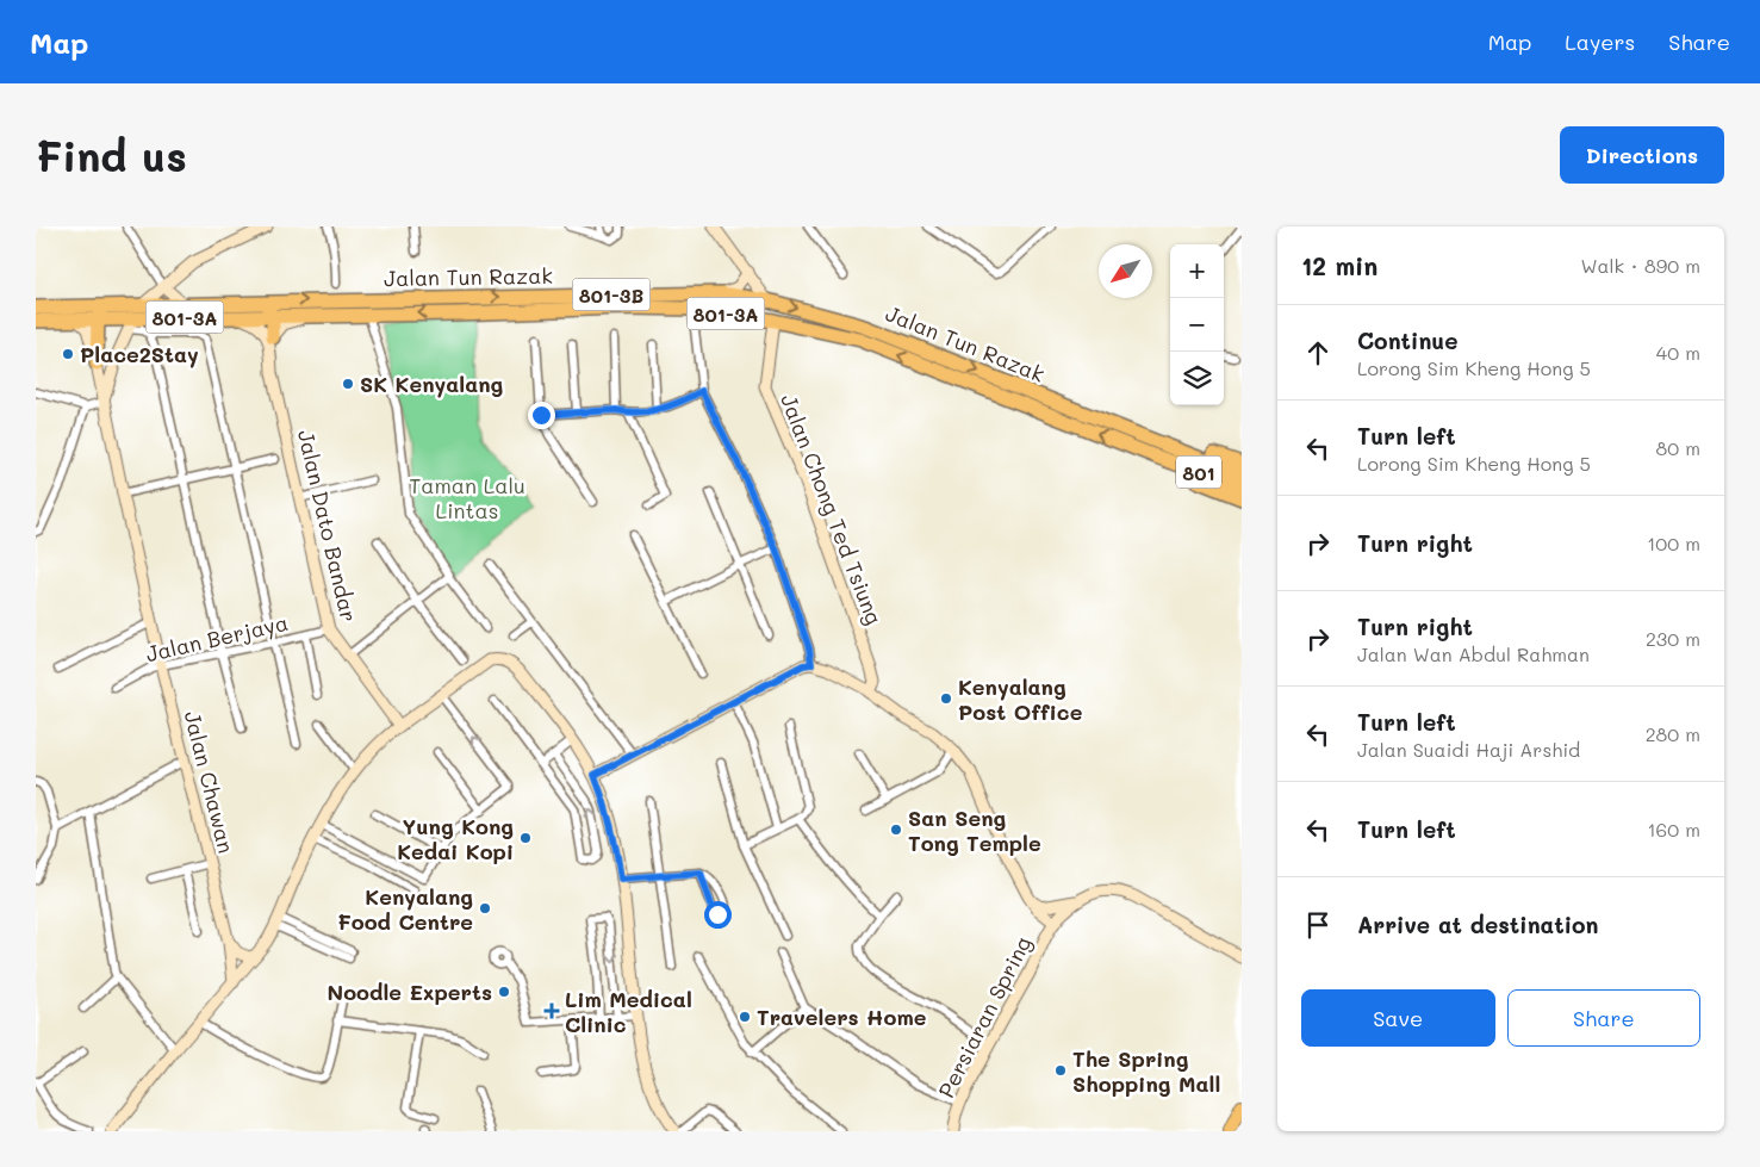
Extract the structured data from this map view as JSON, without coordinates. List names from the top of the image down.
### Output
{
  "streets": {
    "highway": [
      "Jalan Tun Razak",
      "801-3B",
      "801-3A",
      "801"
    ],
    "street": [
      "Jalan Chong Ted Tsiung",
      "Jalan Dato Bandar",
      "Jalan Berjaya",
      "Jalan Chawan",
      "Persiaran Spring"
    ]
  },
  "crossings": [
    ["Jalan Tun Razak", "801"],
    ["Jalan Tun Razak", "Jalan Chong Ted Tsiung"],
    ["Jalan Dato Bandar", "Jalan Berjaya"],
    ["Jalan Berjaya", "Jalan Chawan"]
  ],
  "parks": ["Taman Lalu Lintas"],
  "places": {
    "other": [
      "Place2Stay",
      "SK Kenyalang",
      "Kenyalang Post Office",
      "San Seng Tong Temple",
      "Yung Kong Kedai Kopi",
      "Kenyalang Food Centre",
      "Noodle Experts",
      "Travelers Home",
      "The Spring Shopping Mall"
    ],
    "health": ["Lim Medical Clinic"]
  },
  "north": "bottom left",
  "page": {
    "header": "Map",
    "nav": ["Map", "Layers", "Share"],
    "buttons": [
      "Directions",
      ["Save", "Share"]
    ],
    "title": "Find us",
    "heading": ["12 min", "Walk · 890 m"],
    "map_buttons": ["+", "−"],
    "list": [
      ["Continue", "Lorong Sim Kheng Hong 5", "40 m"],
      ["Turn left", "Lorong Sim Kheng Hong 5", "80 m"],
      ["Turn right", "100 m"],
      ["Turn right", "Jalan Wan Abdul Rahman", "230 m"],
      ["Turn left", "Jalan Suaidi Haji Arshid", "280 m"],
      ["Turn left", "160 m"],
      "Arrive at destination"
    ]
  }
}
